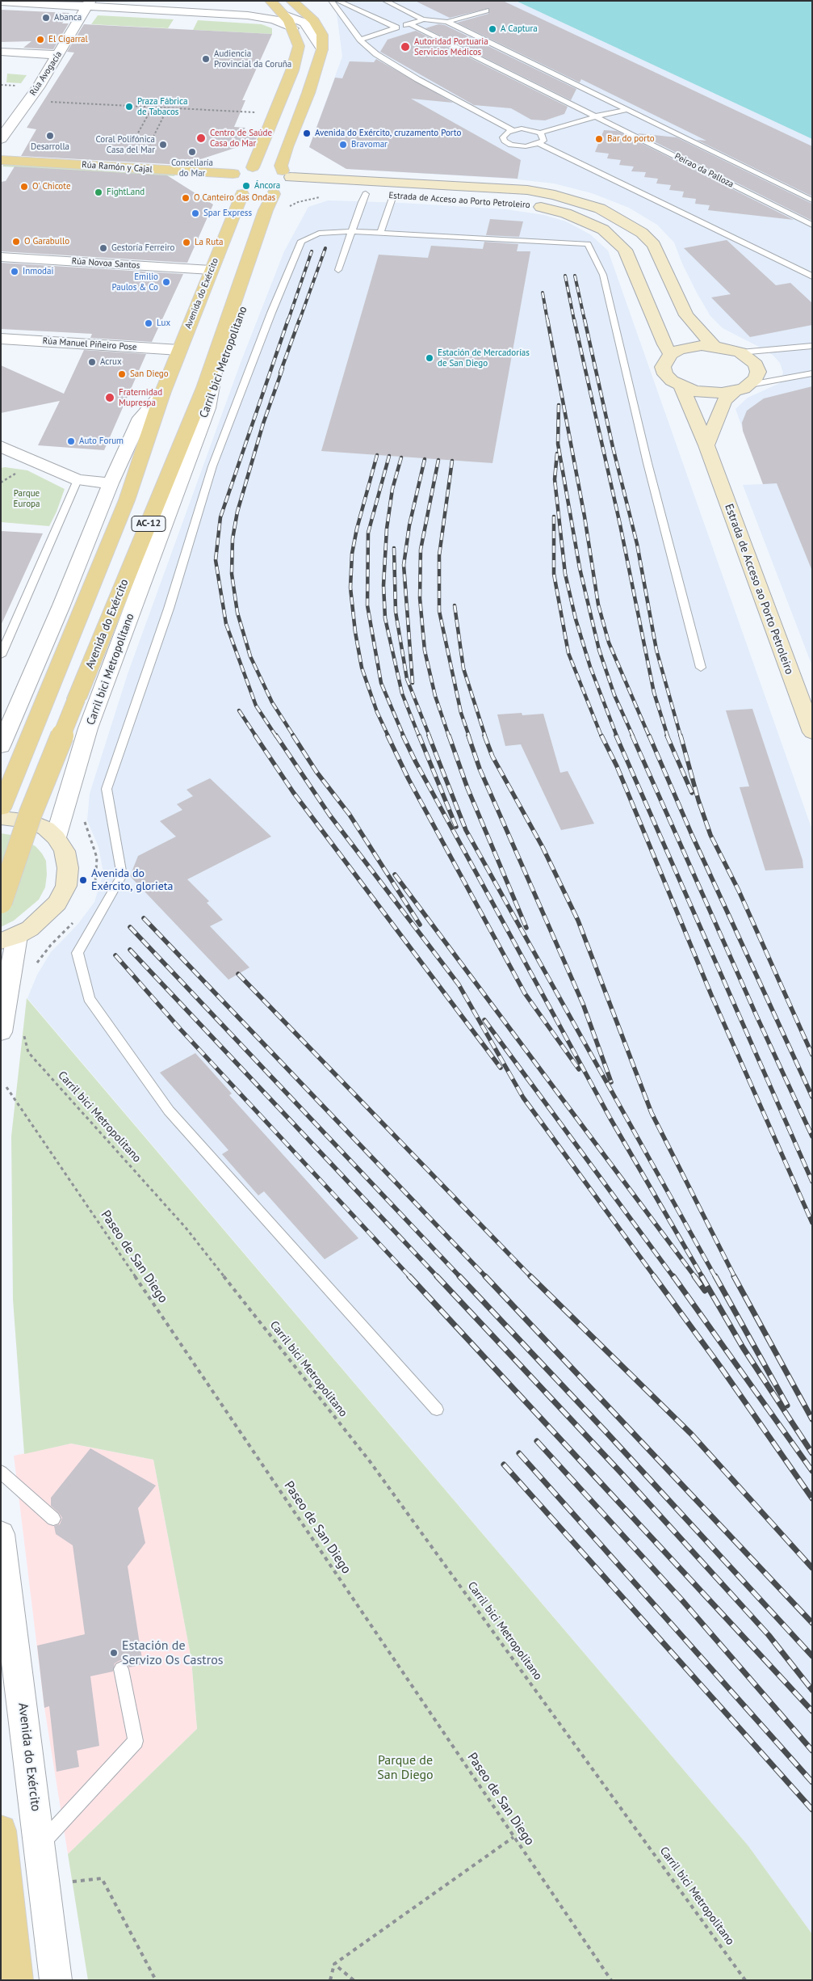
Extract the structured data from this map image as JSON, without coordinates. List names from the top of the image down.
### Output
{
  "streets": {
    "main road": [
      "Rúa Ramón y Cajal",
      "Estrada de Acceso ao Porto Petroleiro",
      "Avenida do Exército",
      "AC-12"
    ],
    "street": ["Rúa Avogacía", "Rúa Novoa Santos", "Rúa Manuel Piñeiro Pose"],
    "lane": ["Peirao da Palloza"],
    "path": ["Carril bici Metropolitano", "Paseo de San Diego"]
  },
  "crossings": [
    ["Rúa Ramón y Cajal", "Avenida do Exército"],
    ["Rúa Novoa Santos", "Avenida do Exército"],
    ["Avenida do Exército", "Rúa Manuel Piñeiro Pose"]
  ],
  "parks": ["Parque Europa", "Parque de San Diego"],
  "places": [
    "Abanca",
    "A Captura",
    "El Cigarral",
    "Autoridad Portuaria Servicios Médicos",
    "Audiencia Provincial da Coruña",
    "Praza Fábrica de Tabacos",
    "Avenida do Exército, cruzamento Porto",
    "Desarrolla",
    "Centro de Saúde Casa do Mar",
    "Bar do porto",
    "Coral Polifónica Casa del Mar",
    "Bravomar",
    "Consellaría do Mar",
    "Áncora",
    "O' Chicote",
    "FightLand",
    "O Canteiro das Ondas",
    "Spar Express",
    "O Garabullo",
    "La Ruta",
    "Gestoría Ferreiro",
    "Inmodai",
    "Emilio Paulos & Co",
    "Lux",
    "Estación de Mercadorías de San Diego",
    "Acrux",
    "San Diego",
    "Fraternidad Muprespa",
    "Auto Forum",
    "Avenida do Exército, glorieta",
    "Estación de Servizo Os Castros"
  ]
}
